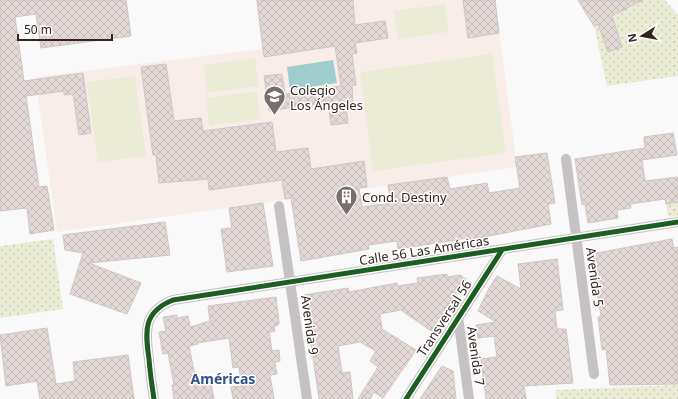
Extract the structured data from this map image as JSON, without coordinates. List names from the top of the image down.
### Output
{
  "streets": {
    "street": [
      "Calle 56 Las Américas",
      "Avenida 5",
      "Transversal 56",
      "Avenida 9",
      "Avenida 7"
    ]
  },
  "crossings": [
    ["Calle 56 Las Américas", "Avenida 5"],
    ["Calle 56 Las Américas", "Transversal 56"],
    ["Calle 56 Las Américas", "Avenida 9"],
    ["Transversal 56", "Avenida 7"]
  ],
  "districts": ["Américas"],
  "places": {
    "school or university": ["Colegio Los Ángeles"],
    "building": ["Cond. Destiny"]
  },
  "scale_bar": "50 m",
  "north": "left"
}
